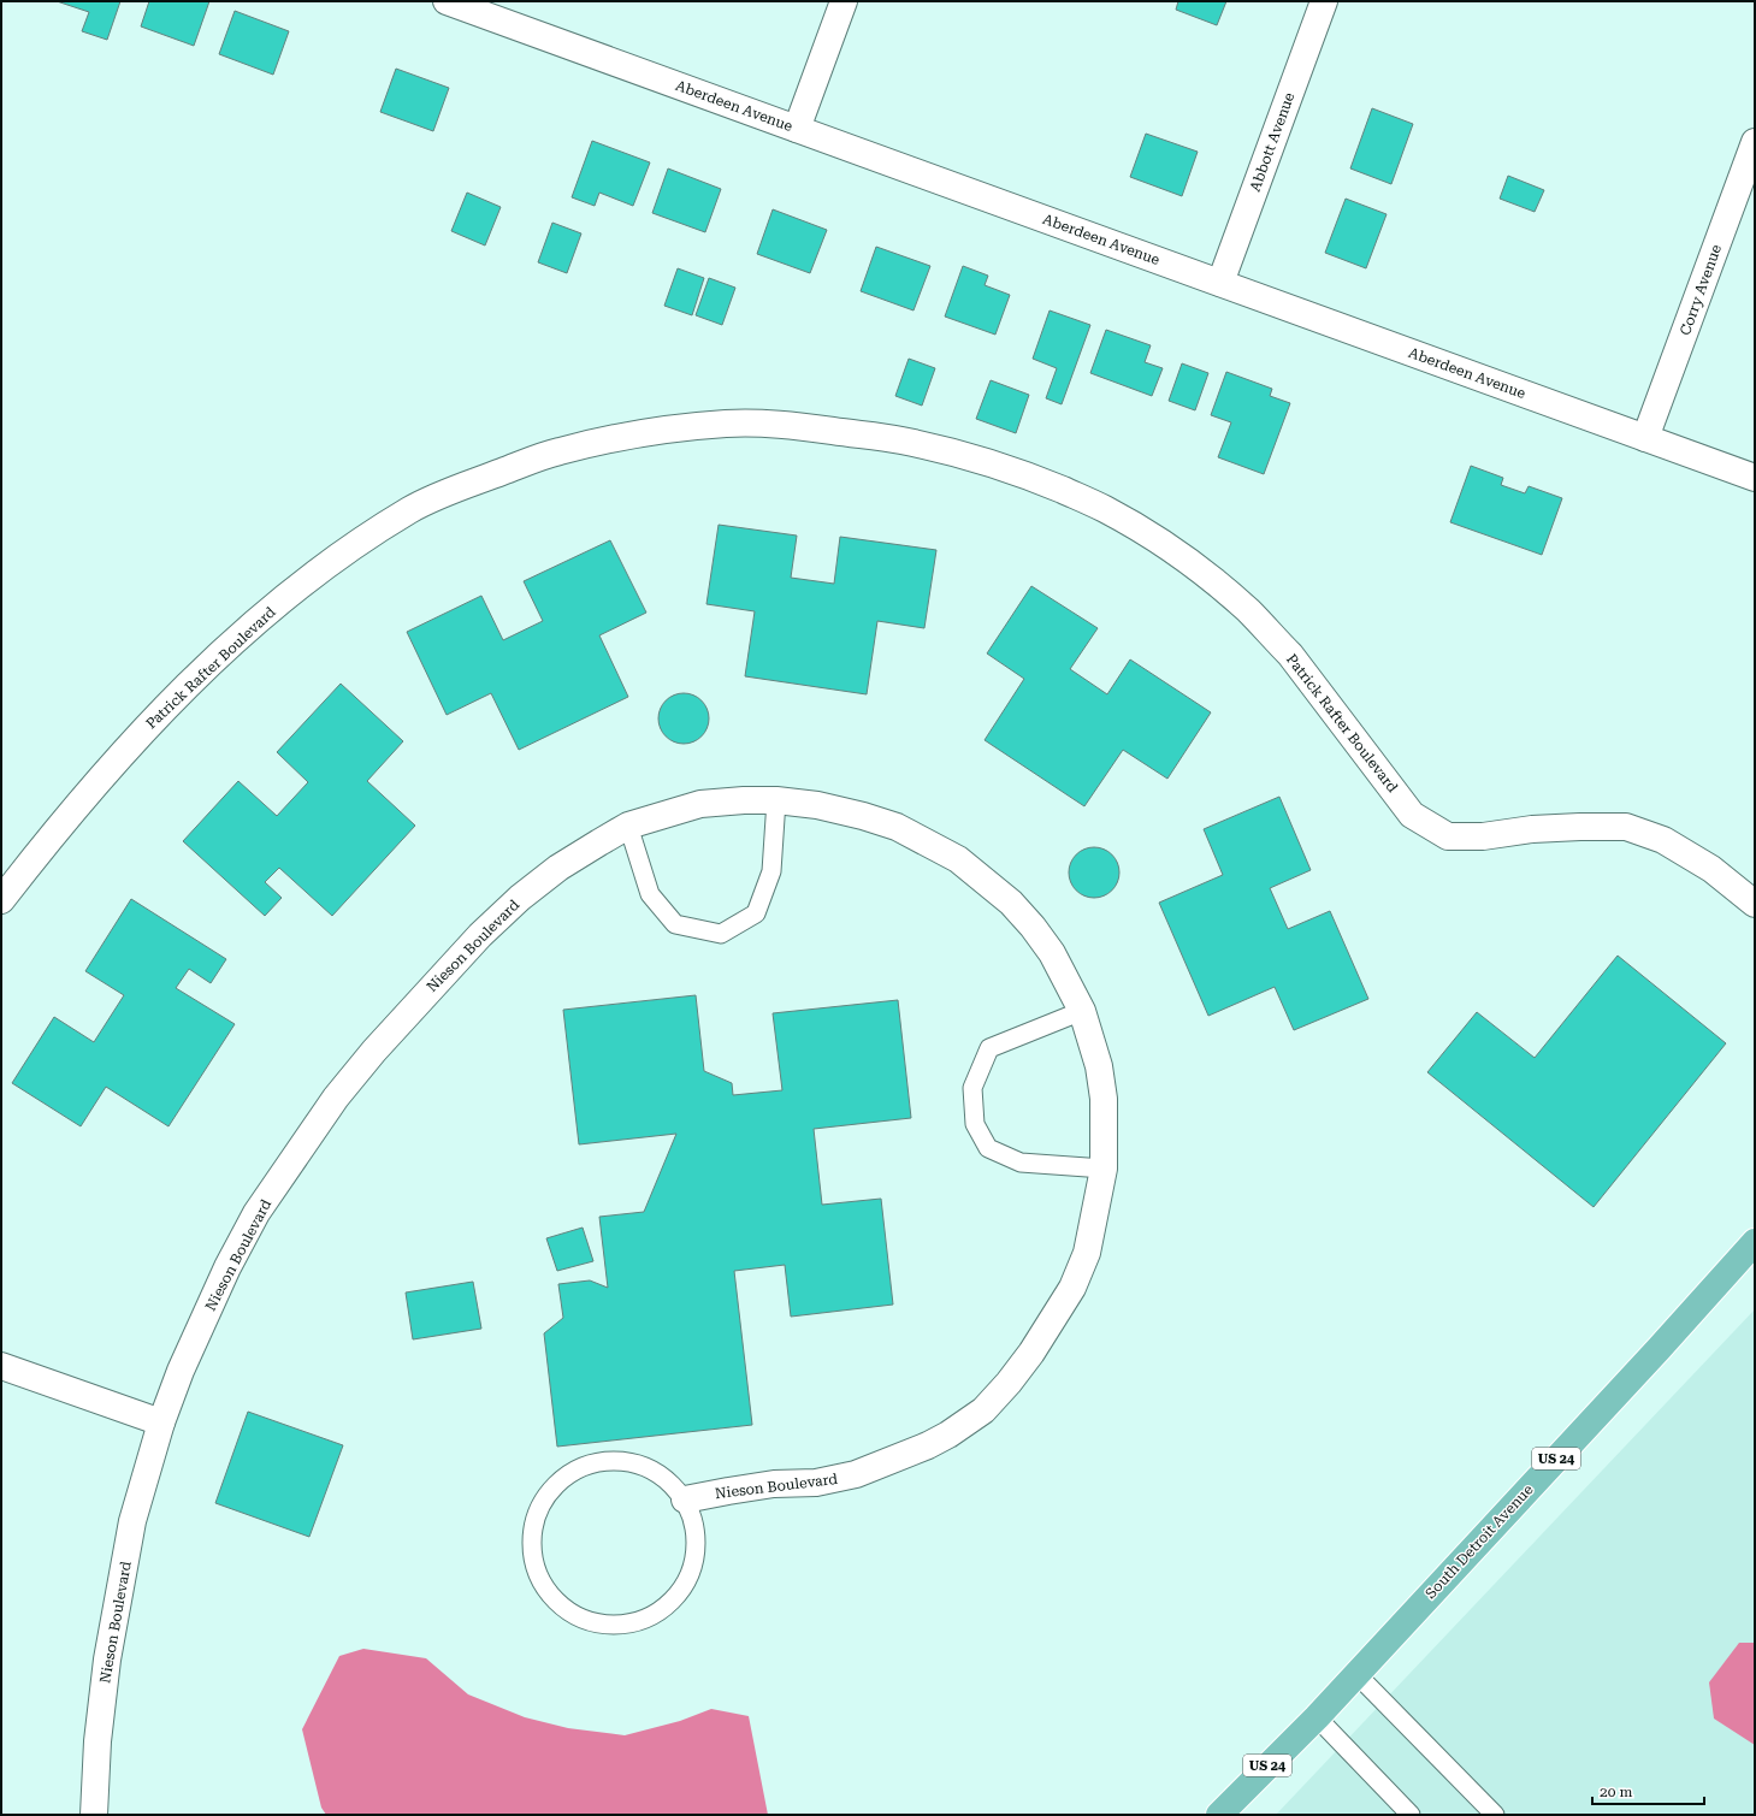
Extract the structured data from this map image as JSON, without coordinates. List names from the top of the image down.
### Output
{
  "streets": {
    "main road": ["US 24", "South Detroit Avenue"],
    "street": [
      "Aberdeen Avenue",
      "Abbott Avenue",
      "Corry Avenue",
      "Patrick Rafter Boulevard",
      "Nieson Boulevard"
    ]
  },
  "crossings": [
    ["Aberdeen Avenue", "Abbott Avenue"],
    ["Aberdeen Avenue", "Corry Avenue"]
  ],
  "scale_bar": "20 m"
}
